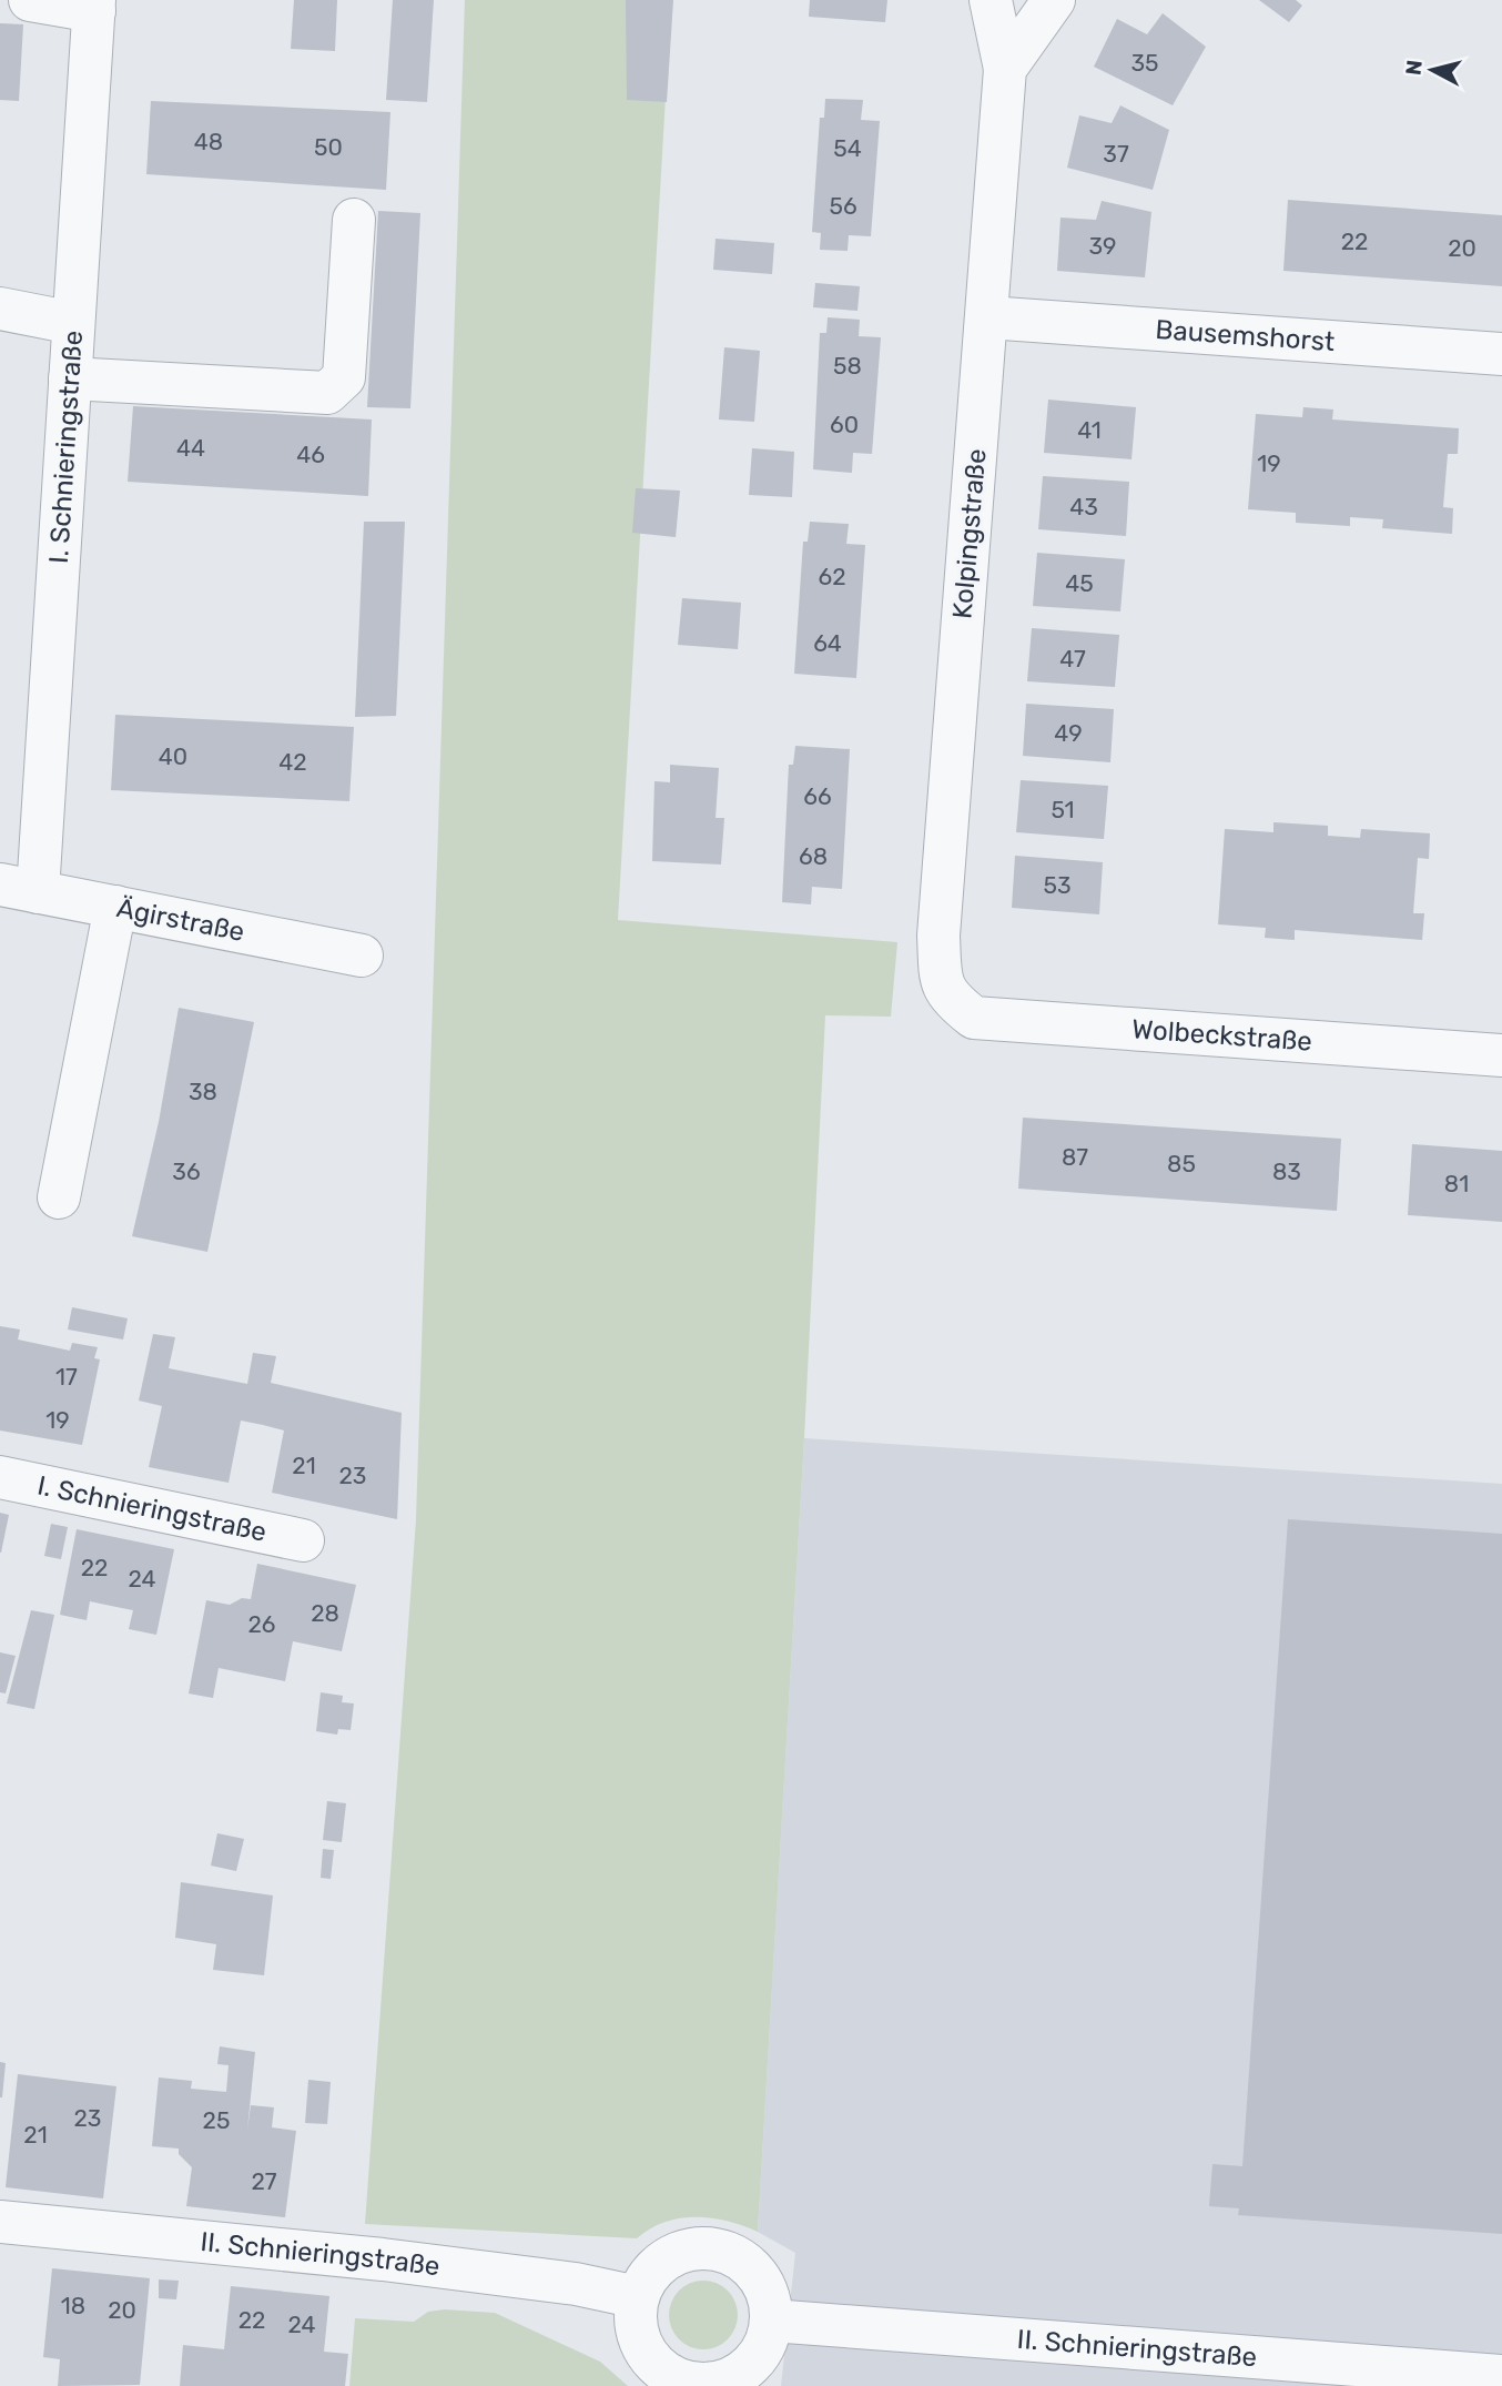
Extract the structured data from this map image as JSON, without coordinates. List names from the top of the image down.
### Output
{
  "streets": {
    "street": [
      "Bausemshorst",
      "I. Schnieringstraße",
      "Kolpingstraße",
      "Ägirstraße",
      "Wolbeckstraße",
      "II. Schnieringstraße"
    ]
  },
  "crossings": [
    ["Bausemshorst", "Kolpingstraße"],
    ["I. Schnieringstraße", "Ägirstraße"],
    ["Kolpingstraße", "Wolbeckstraße"]
  ],
  "house_numbers": [
    "35",
    "48",
    "50",
    "54",
    "37",
    "56",
    "22",
    "39",
    "20",
    "58",
    "60",
    "41",
    "44",
    "46",
    "19",
    "43",
    "62",
    "45",
    "64",
    "47",
    "49",
    "40",
    "42",
    "66",
    "51",
    "68",
    "53",
    "38",
    "87",
    "85",
    "36",
    "83",
    "81",
    "17",
    "19",
    "21",
    "23",
    "22",
    "24",
    "28",
    "26",
    "23",
    "25",
    "21",
    "27",
    "18",
    "20",
    "22",
    "24"
  ],
  "north": "left"
}
